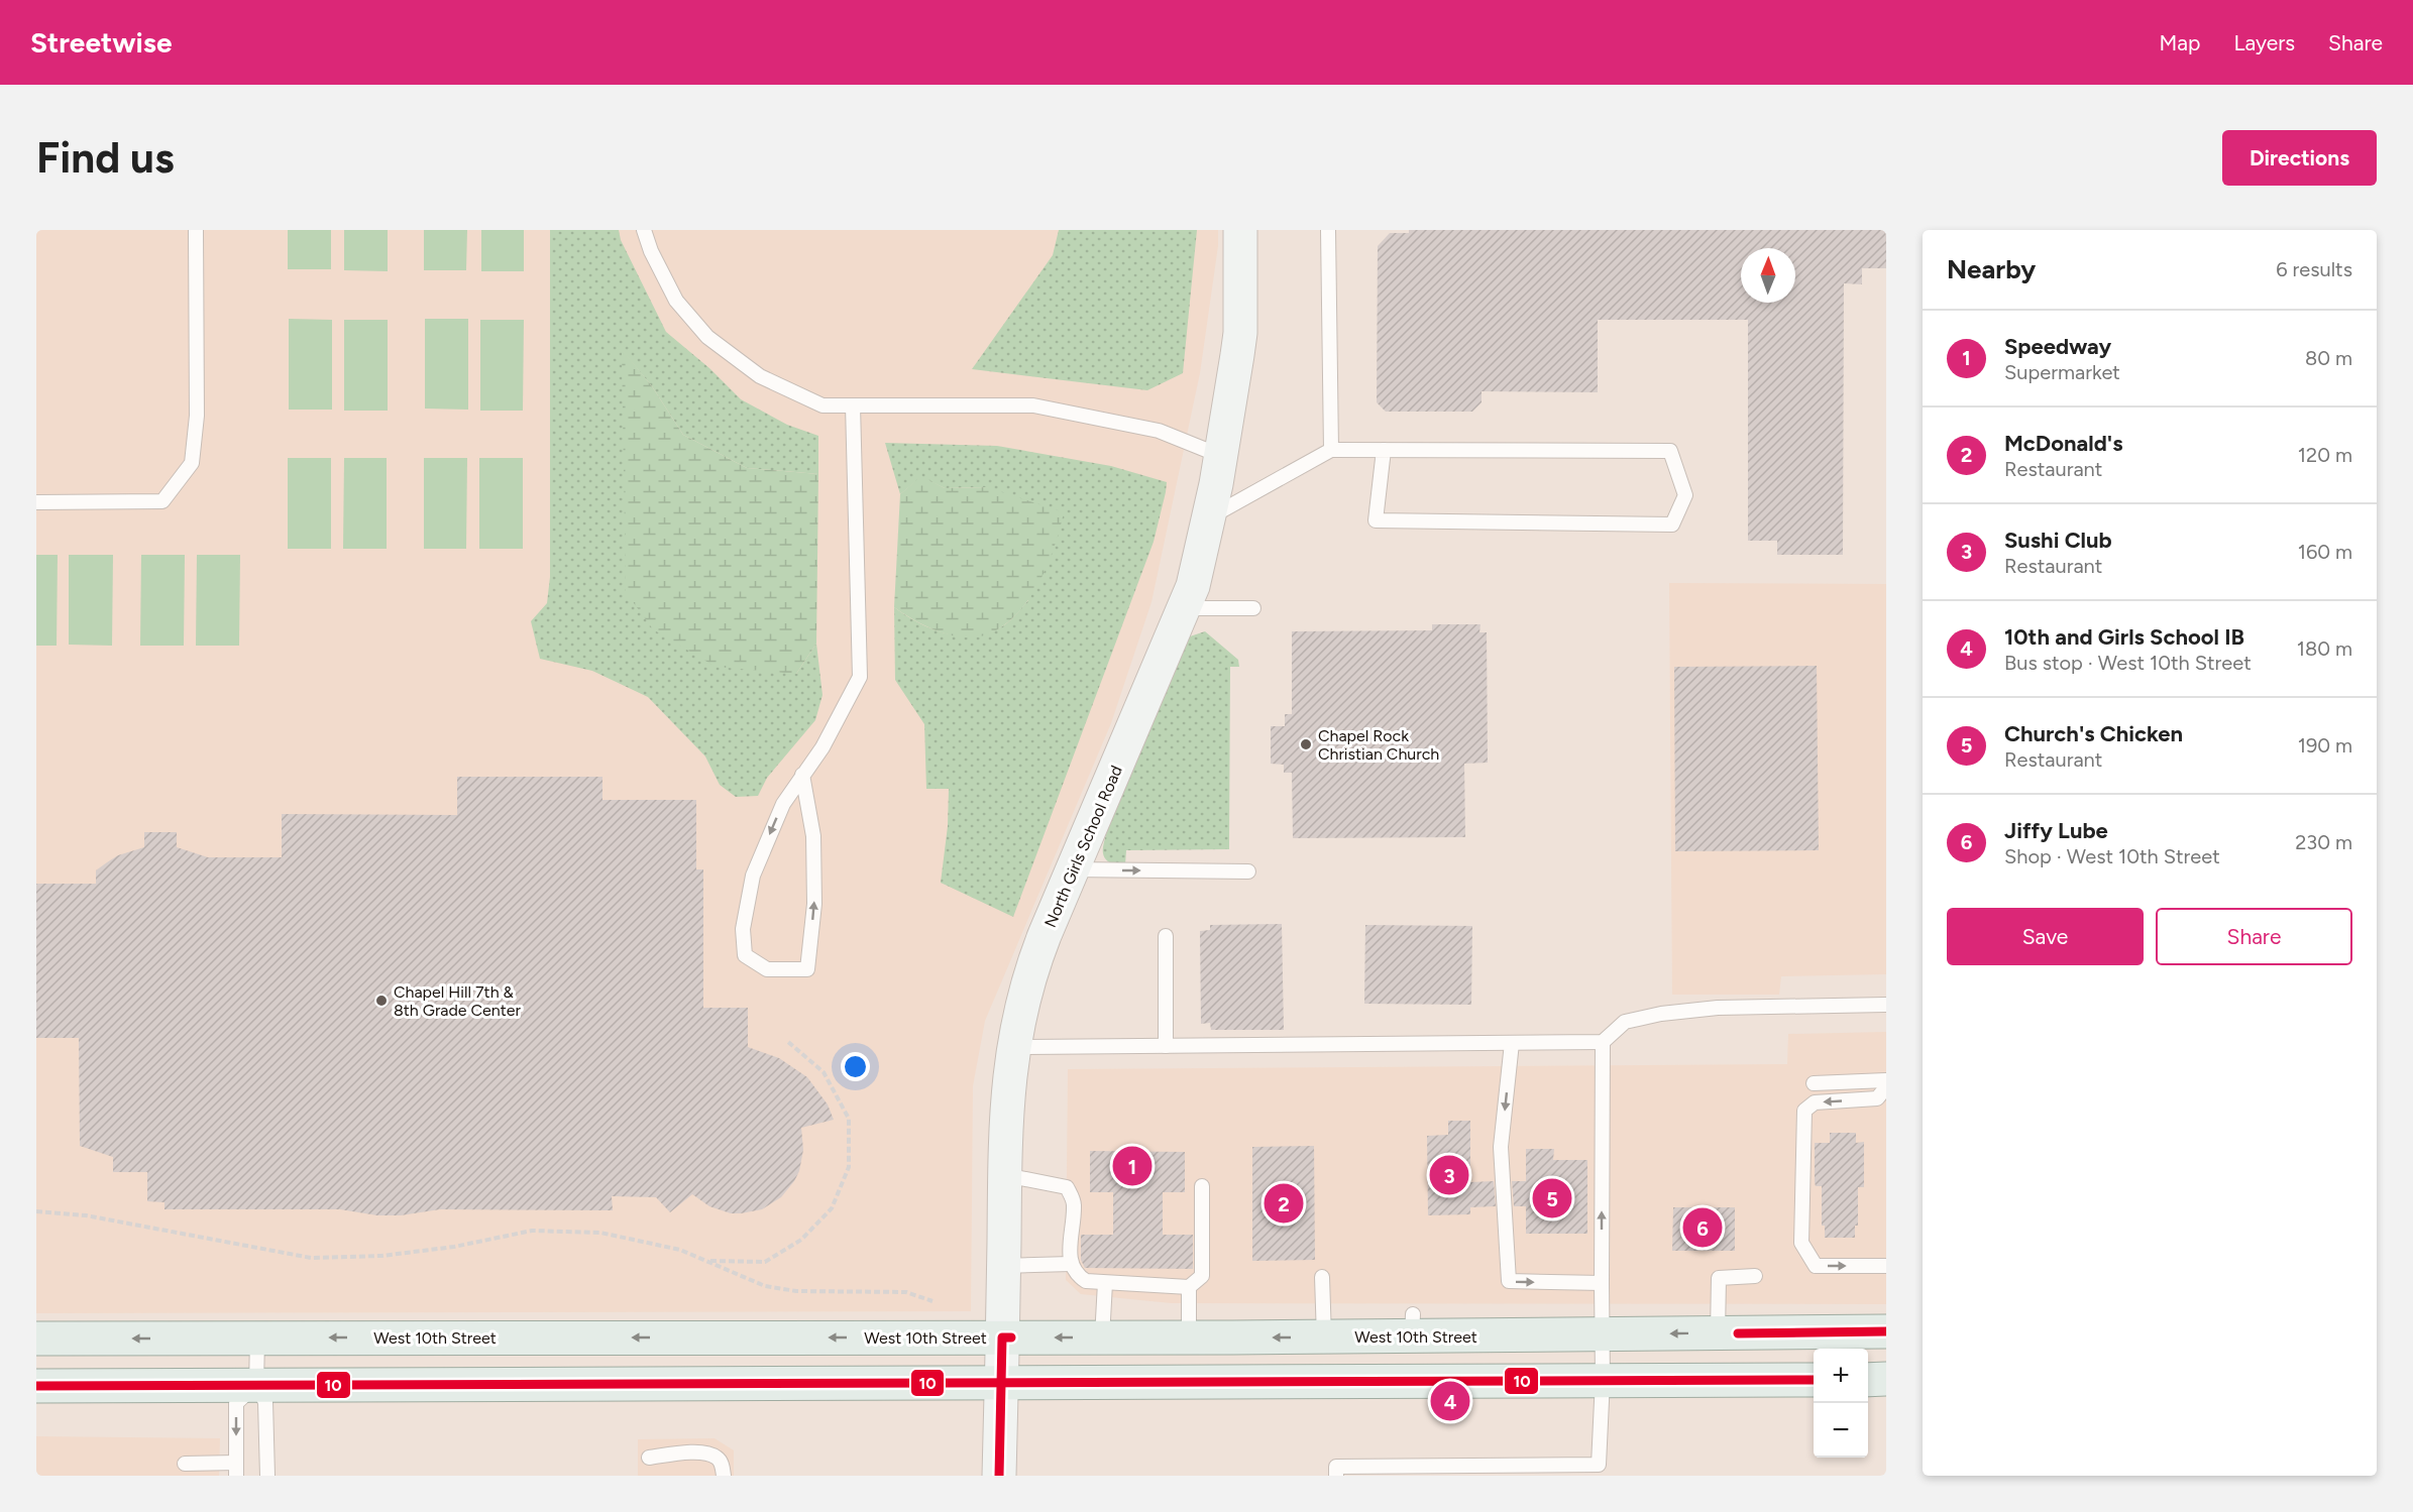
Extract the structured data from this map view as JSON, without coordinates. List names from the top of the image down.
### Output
{
  "streets": {
    "main road": ["North Girls School Road", "West 10th Street"]
  },
  "crossings": [
    ["North Girls School Road", "West 10th Street"]
  ],
  "places": ["Chapel Rock Christian Church", "Chapel Hill 7th & 8th Grade Center"],
  "lines": ["transit line 10"],
  "north": "top",
  "page": {
    "header": "Streetwise",
    "nav": ["Map", "Layers", "Share"],
    "buttons": [
      "Directions",
      ["Save", "Share"]
    ],
    "title": "Find us",
    "heading": ["Nearby", "6 results"],
    "list": [
      {
        "mark": "1",
        "name": "Speedway",
        "note": "Supermarket",
        "value": "80 m"
      },
      {
        "mark": "2",
        "name": "McDonald's",
        "note": "Restaurant",
        "value": "120 m"
      },
      {
        "mark": "3",
        "name": "Sushi Club",
        "note": "Restaurant",
        "value": "160 m"
      },
      {
        "mark": "4",
        "name": "10th and Girls School IB",
        "note": "Bus stop · West 10th Street",
        "value": "180 m"
      },
      {
        "mark": "5",
        "name": "Church's Chicken",
        "note": "Restaurant",
        "value": "190 m"
      },
      {
        "mark": "6",
        "name": "Jiffy Lube",
        "note": "Shop · West 10th Street",
        "value": "230 m"
      }
    ],
    "pins": [
      "1",
      "3",
      "5",
      "2",
      "6",
      "4"
    ],
    "map_buttons": ["+", "−"]
  }
}
